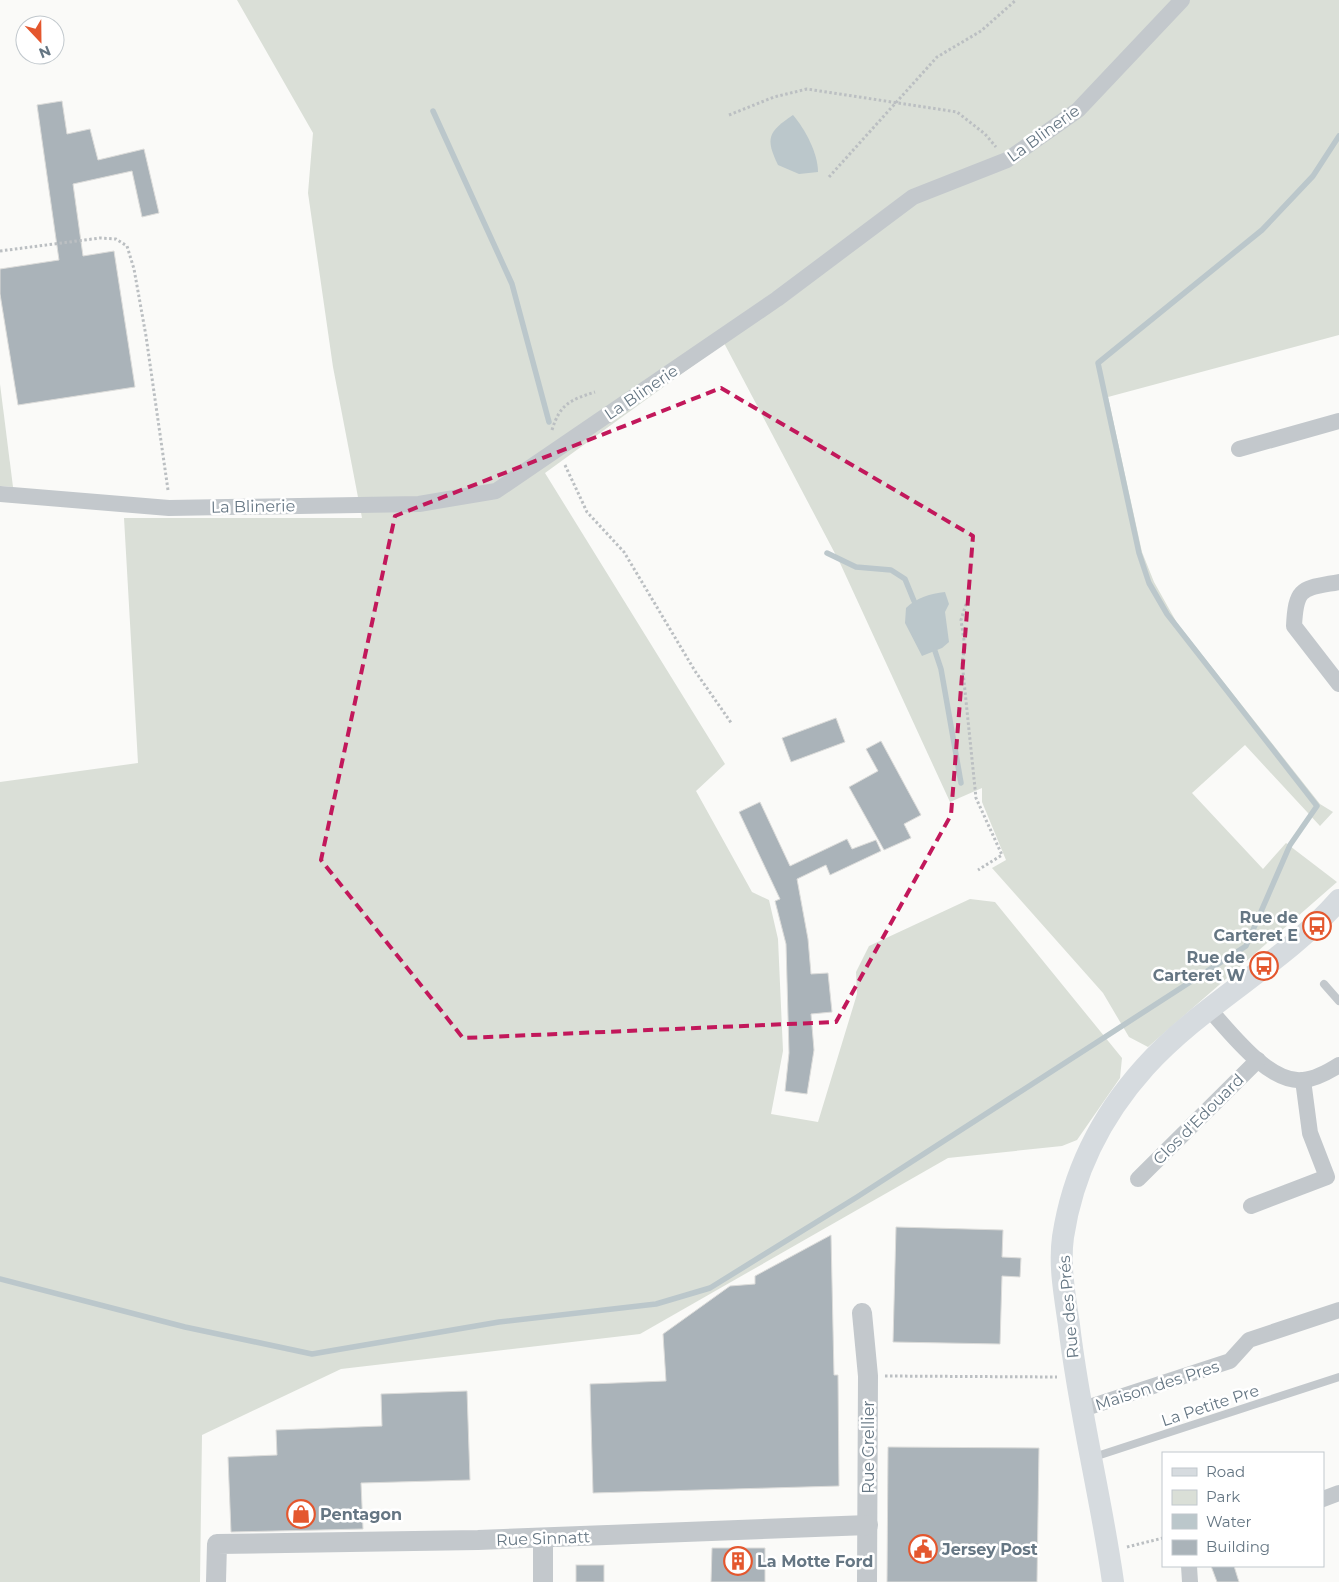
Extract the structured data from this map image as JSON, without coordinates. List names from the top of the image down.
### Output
{
  "streets": {
    "main road": ["Rue des Prés"],
    "street": [
      "La Blinerie",
      "Clos d'Edouard",
      "Maison des Pres",
      "Rue Grellier",
      "Rue Sinnatt"
    ],
    "lane": ["La Petite Pre"]
  },
  "crossings": [
    ["Rue des Prés", "Maison des Pres"],
    ["Rue des Prés", "La Petite Pre"],
    ["Rue Grellier", "Rue Sinnatt"]
  ],
  "places": {
    "bus stop": ["Rue de Carteret E", "Rue de Carteret W"],
    "shop": ["Pentagon"],
    "public building": ["Jersey Post"],
    "building": ["La Motte Ford"]
  },
  "legend": [
    "Road",
    "Park",
    "Water",
    "Building"
  ],
  "north": "bottom"
}
